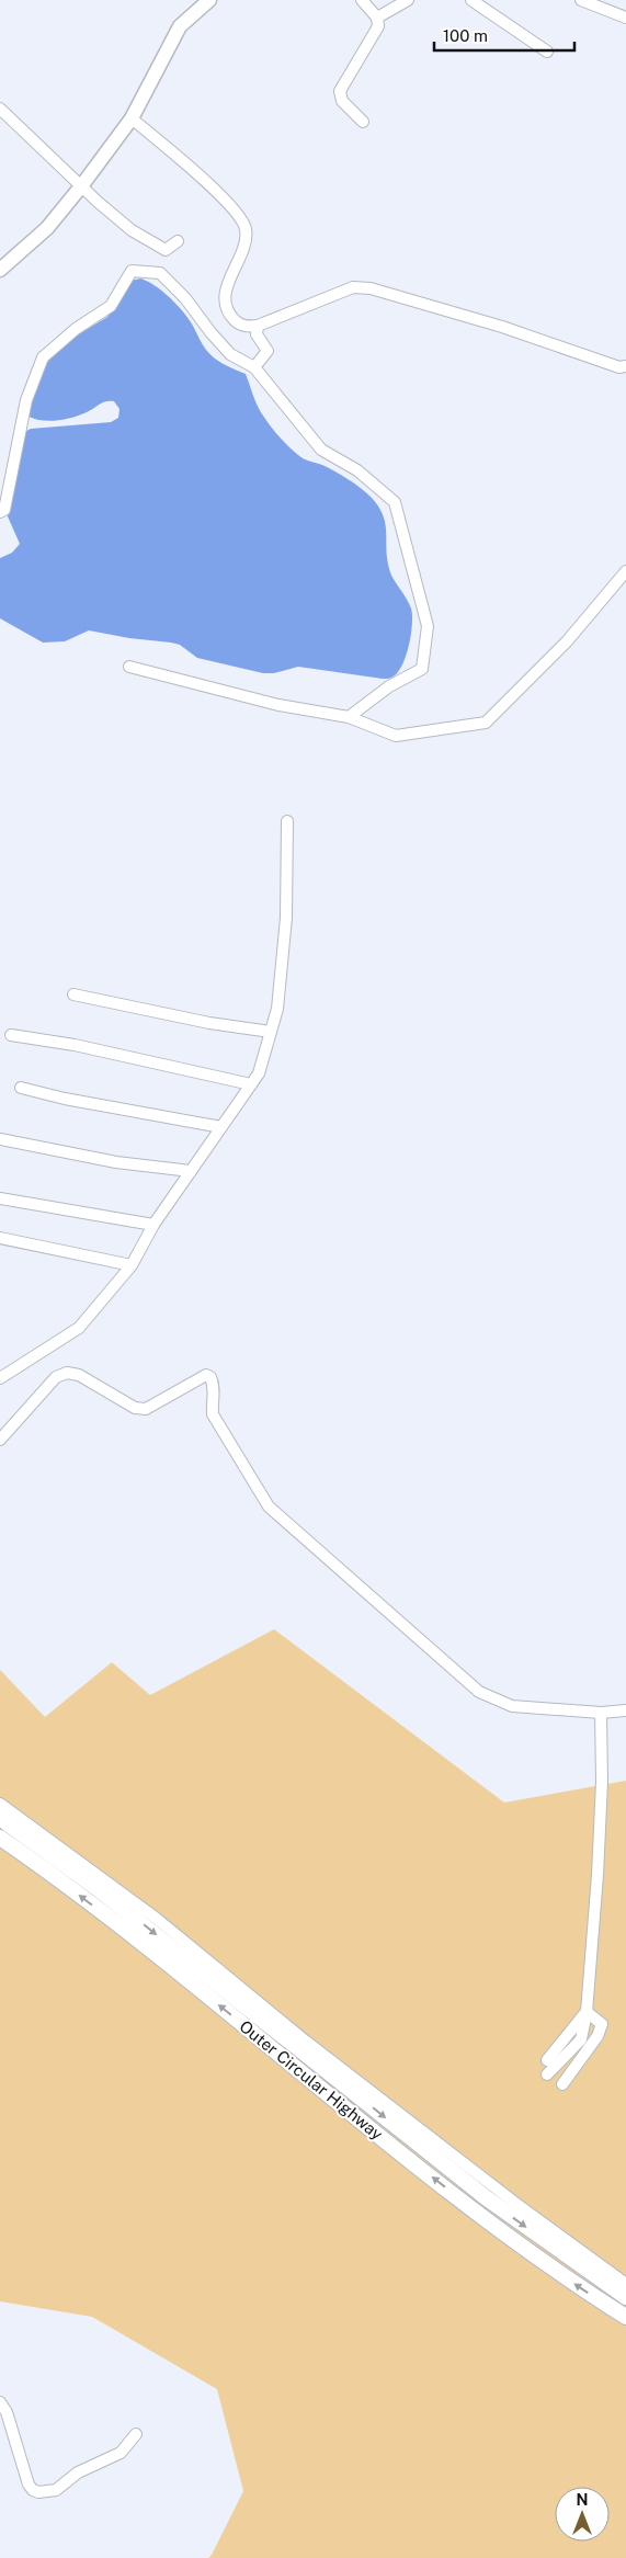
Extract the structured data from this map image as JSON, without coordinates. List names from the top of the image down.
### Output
{
  "streets": {
    "highway": ["Outer Circular Highway"]
  },
  "scale_bar": "100 m",
  "north": "top"
}
